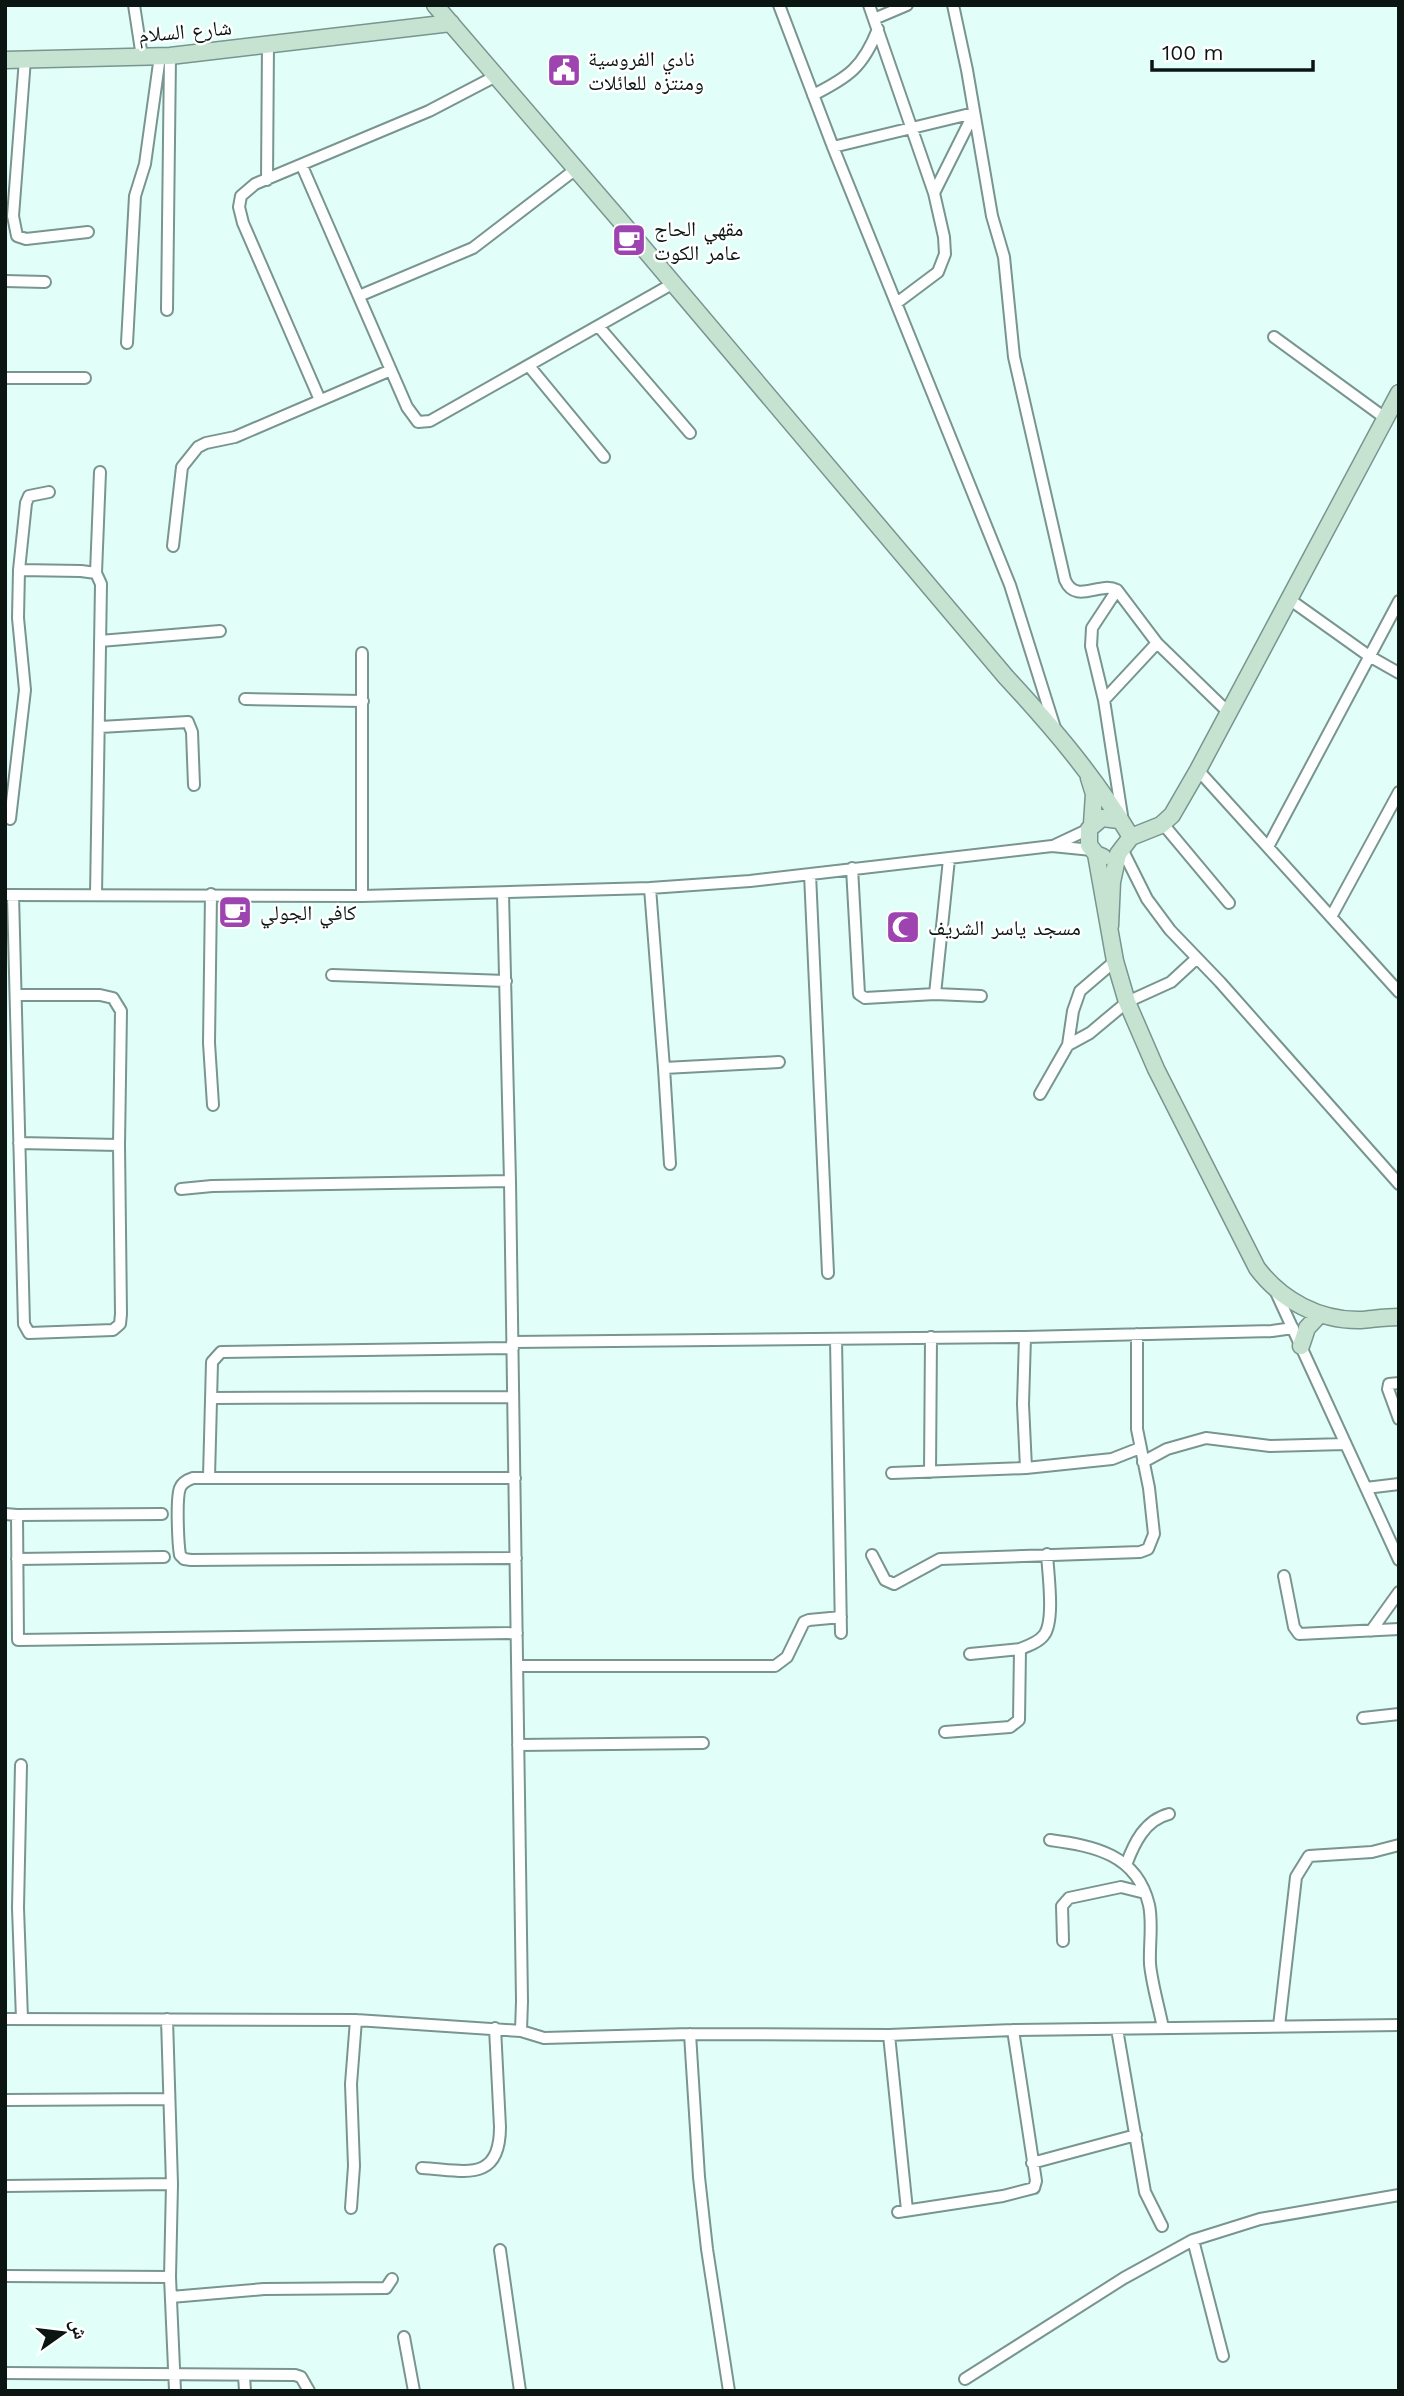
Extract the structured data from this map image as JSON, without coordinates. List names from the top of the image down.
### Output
{
  "streets": {
    "main road": ["شارع السلام"]
  },
  "places": {
    "public building": ["نادي الفروسية ومنتزه للعائلات"],
    "cafe": ["مقهي الحاج عامر الكوت", "كافي الجولي"],
    "mosque": ["مسجد ياسر الشريف"]
  },
  "scale_bar": "100 m",
  "north": "right"
}
